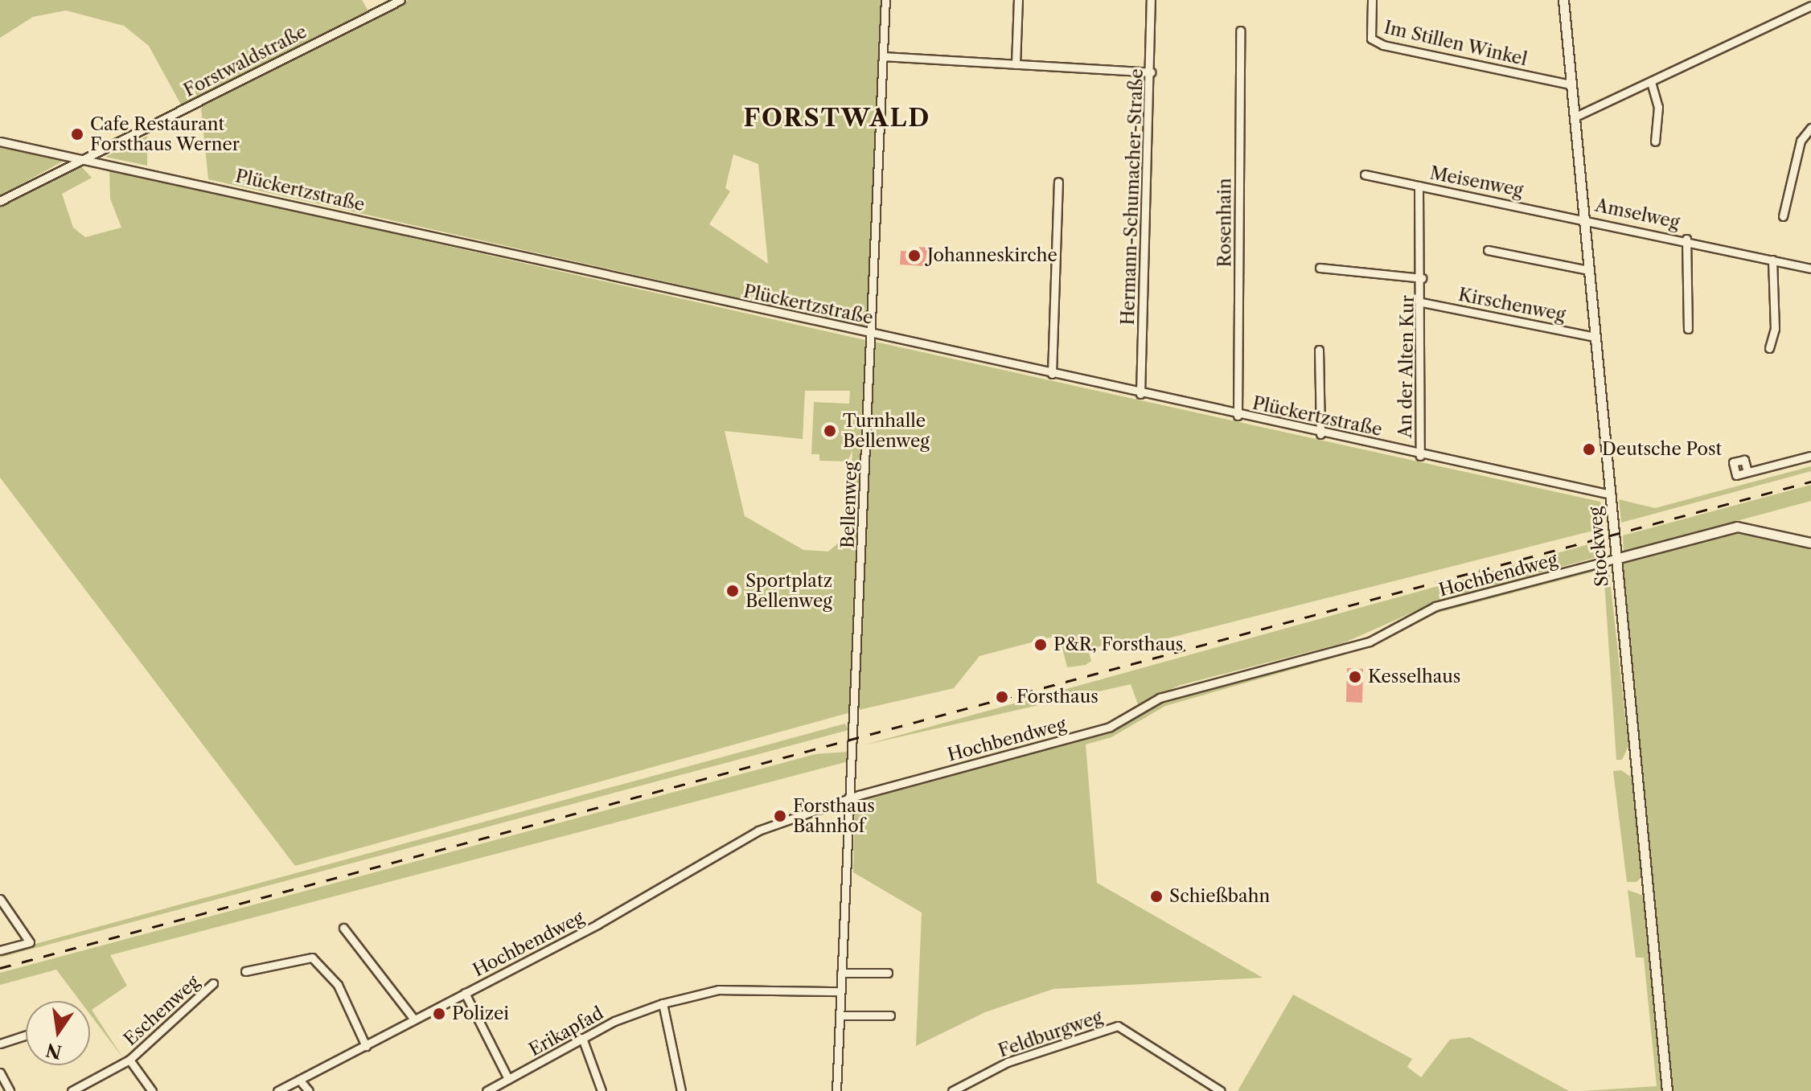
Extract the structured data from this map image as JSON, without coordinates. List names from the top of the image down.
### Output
{
  "streets": {
    "street": [
      "Im Stillen Winkel",
      "Forstwaldstraße",
      "Meisenweg",
      "Plückertzstraße",
      "Hermann-Schumacher-Straße",
      "Amselweg",
      "Rosenhain",
      "Kirschenweg",
      "An der Alten Kur",
      "Bellenweg",
      "Stockweg",
      "Hochbendweg",
      "Eschenweg",
      "Erikapfad",
      "Feldburgweg"
    ]
  },
  "crossings": [
    ["Im Stillen Winkel", "Stockweg"],
    ["Forstwaldstraße", "Plückertzstraße"],
    ["Meisenweg", "Amselweg"],
    ["Meisenweg", "An der Alten Kur"],
    ["Meisenweg", "Stockweg"],
    ["Plückertzstraße", "Hermann-Schumacher-Straße"],
    ["Plückertzstraße", "Rosenhain"],
    ["Plückertzstraße", "An der Alten Kur"],
    ["Plückertzstraße", "Bellenweg"],
    ["Plückertzstraße", "Stockweg"],
    ["Amselweg", "Stockweg"],
    ["Kirschenweg", "An der Alten Kur"],
    ["Kirschenweg", "Stockweg"],
    ["Bellenweg", "Hochbendweg"],
    ["Bellenweg", "Erikapfad"],
    ["Stockweg", "Hochbendweg"],
    ["Hochbendweg", "Erikapfad"]
  ],
  "districts": ["FORSTWALD"],
  "places": [
    "Cafe Restaurant Forsthaus Werner",
    "Johanneskirche",
    "Turnhalle Bellenweg",
    "Deutsche Post",
    "Sportplatz Bellenweg",
    "P&R, Forsthaus",
    "Kesselhaus",
    "Forsthaus",
    "Forsthaus Bahnhof",
    "Schießbahn",
    "Polizei"
  ],
  "north": "bottom"
}
